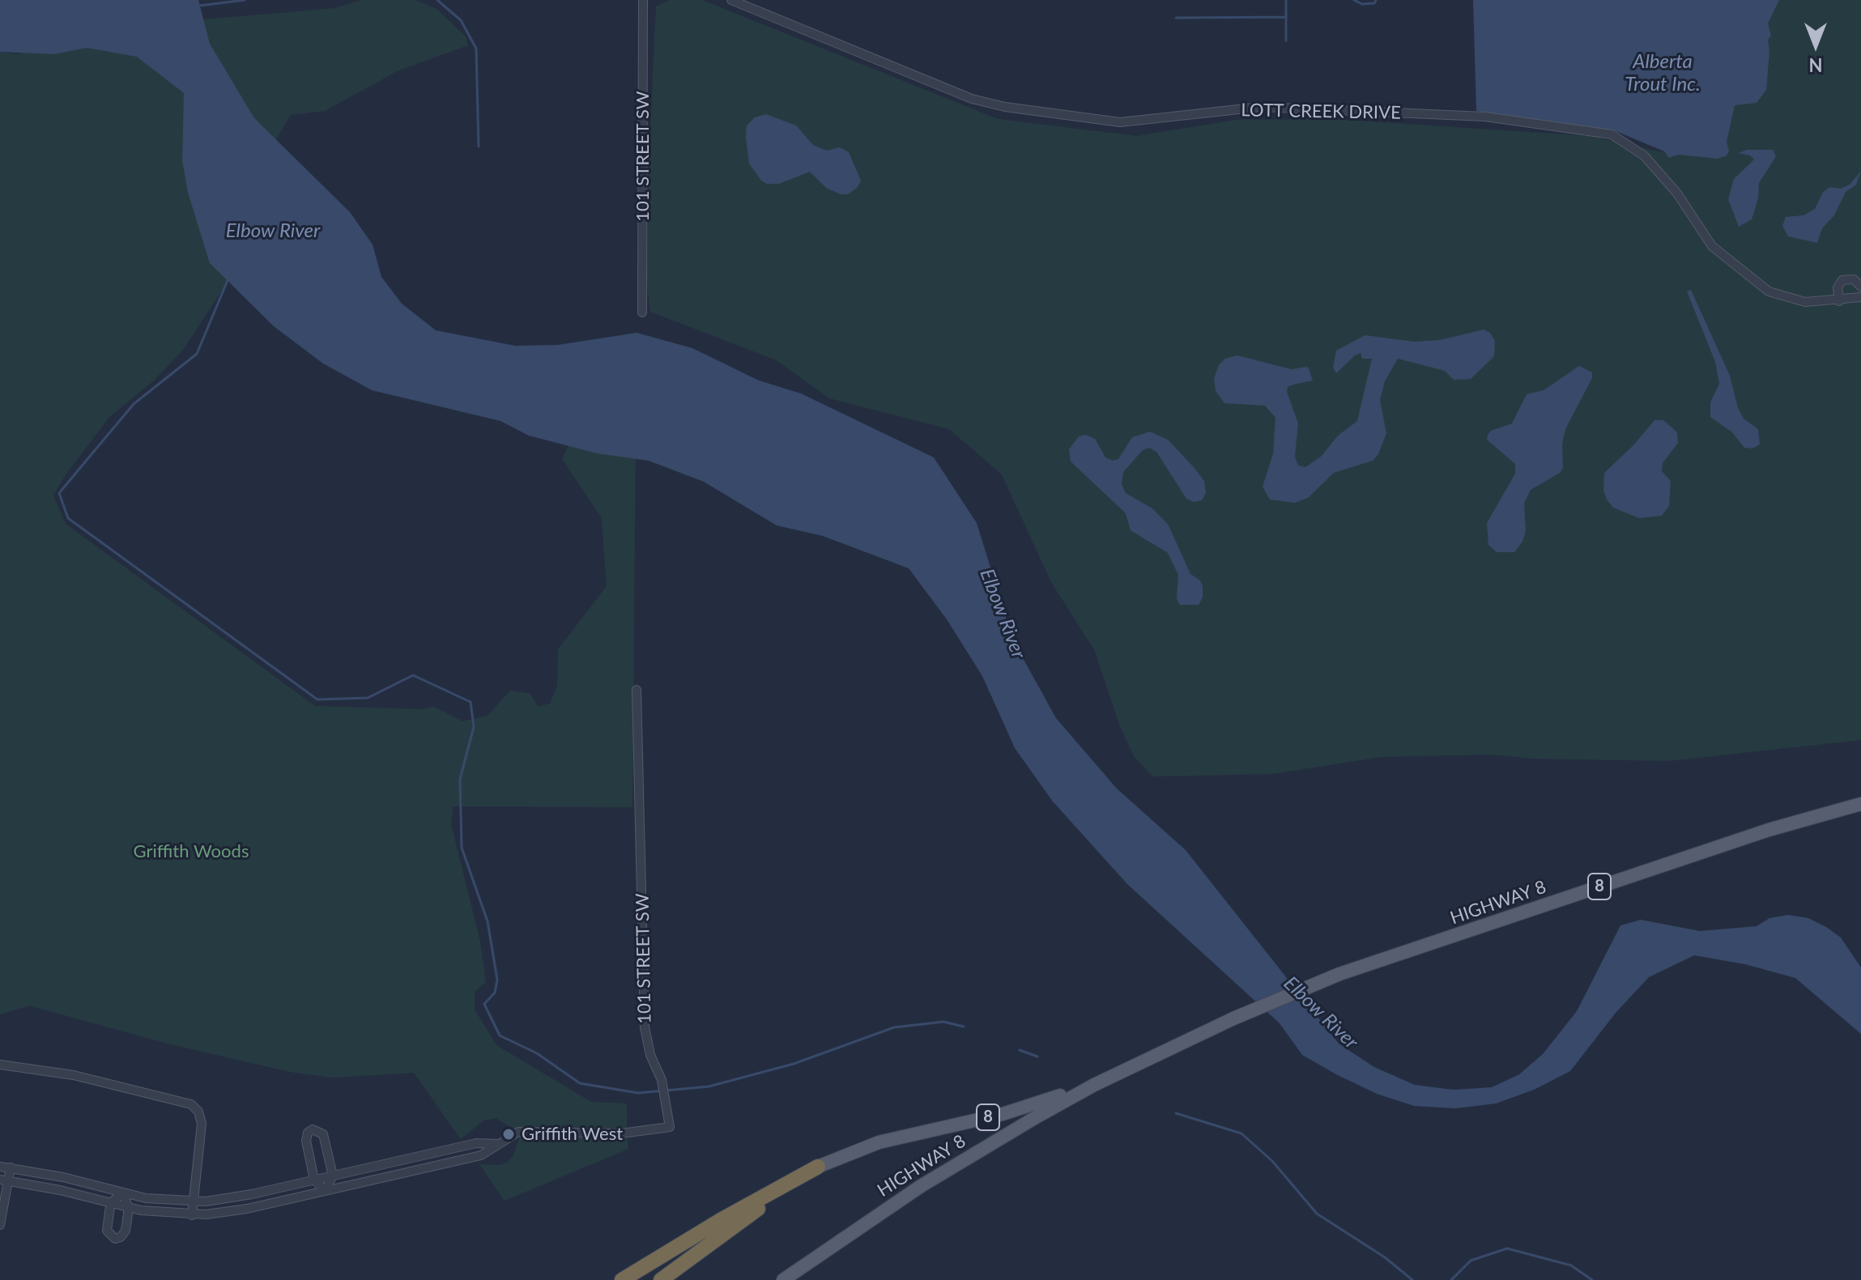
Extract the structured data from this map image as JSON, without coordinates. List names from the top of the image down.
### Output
{
  "streets": {
    "main road": ["8", "HIGHWAY 8"],
    "street": ["LOTT CREEK DRIVE", "101 STREET SW"]
  },
  "water": ["Alberta Trout Inc.", "Elbow River"],
  "parks": ["Griffith Woods"],
  "places": ["Griffith West"],
  "north": "bottom"
}
